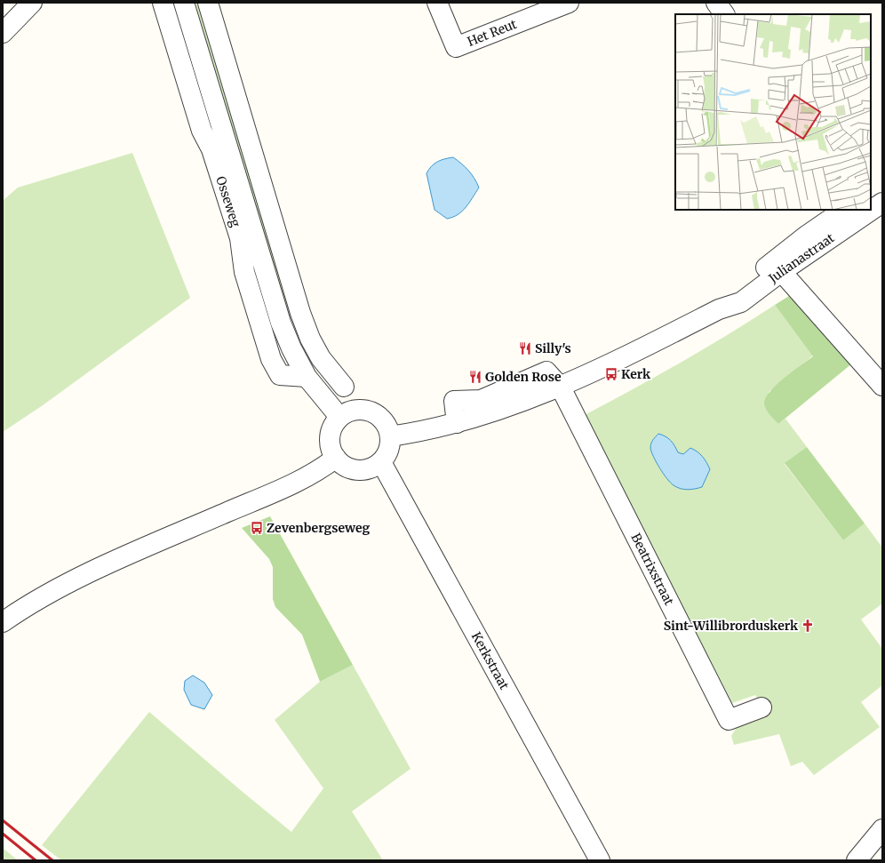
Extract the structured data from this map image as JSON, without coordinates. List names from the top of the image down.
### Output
{
  "streets": {
    "street": [
      "Het Reut",
      "Osseweg",
      "Julianastraat",
      "Beatrixstraat",
      "Kerkstraat"
    ]
  },
  "crossings": [
    ["Osseweg", "Kerkstraat"],
    ["Julianastraat", "Beatrixstraat"]
  ],
  "places": {
    "restaurant": ["Silly's", "Golden Rose"],
    "bus stop": ["Kerk", "Zevenbergseweg"],
    "church": ["Sint-Willibrorduskerk"]
  }
}
